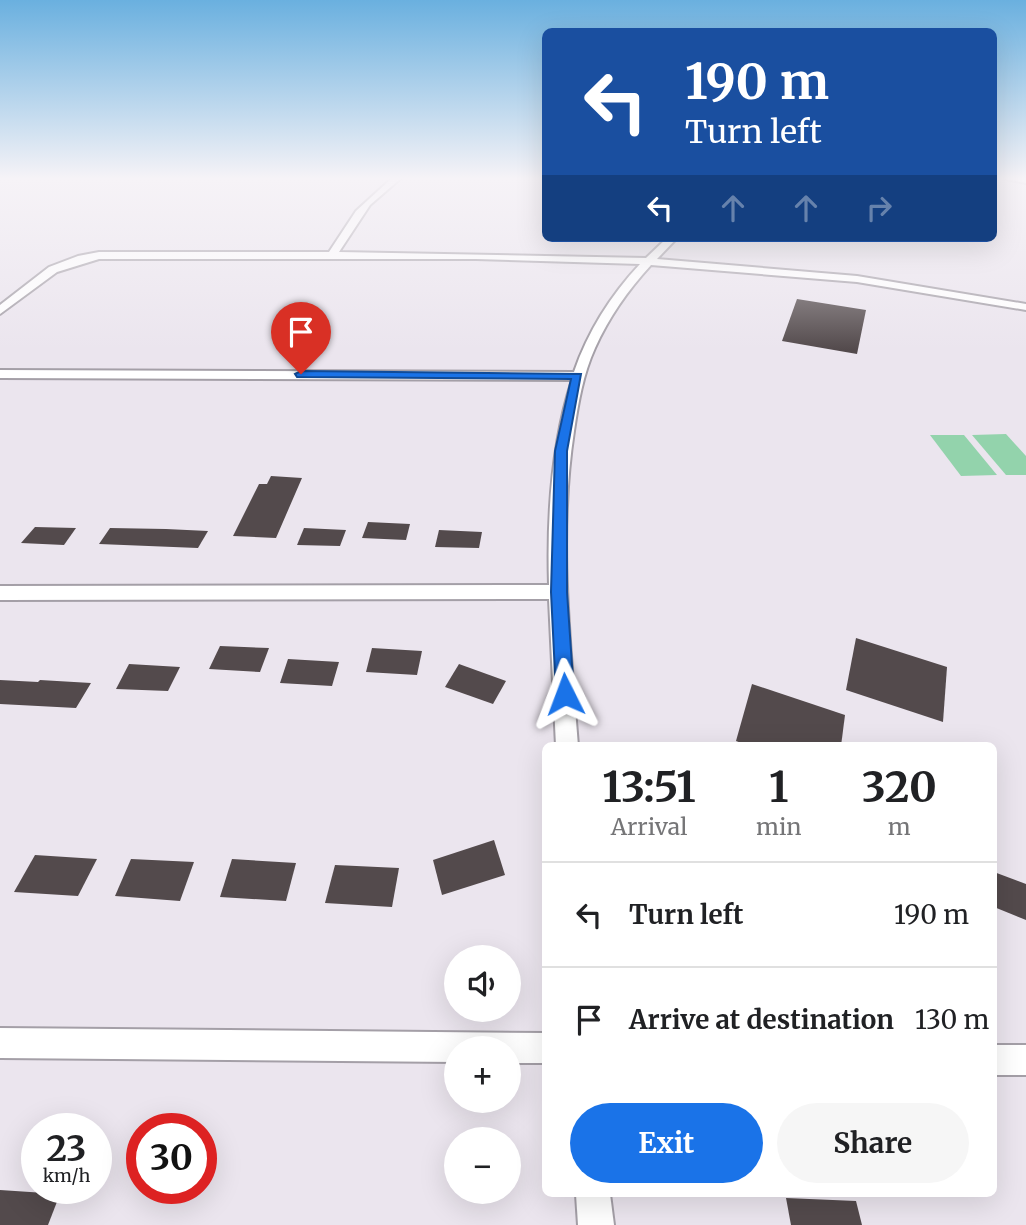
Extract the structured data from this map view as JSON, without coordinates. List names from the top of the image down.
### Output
{
  "page": {
    "turn": ["190 m", "Turn left"],
    "eta": [
      "13:51",
      "Arrival",
      "1",
      "min",
      "320",
      "m"
    ],
    "list": [
      {
        "name": "Turn left",
        "value": "190 m"
      },
      {
        "name": "Arrive at destination",
        "value": "130 m"
      }
    ],
    "map_buttons": ["+", "−"],
    "buttons": ["Exit", "Share"],
    "speed": "23 km/h",
    "limit": "30"
  }
}
